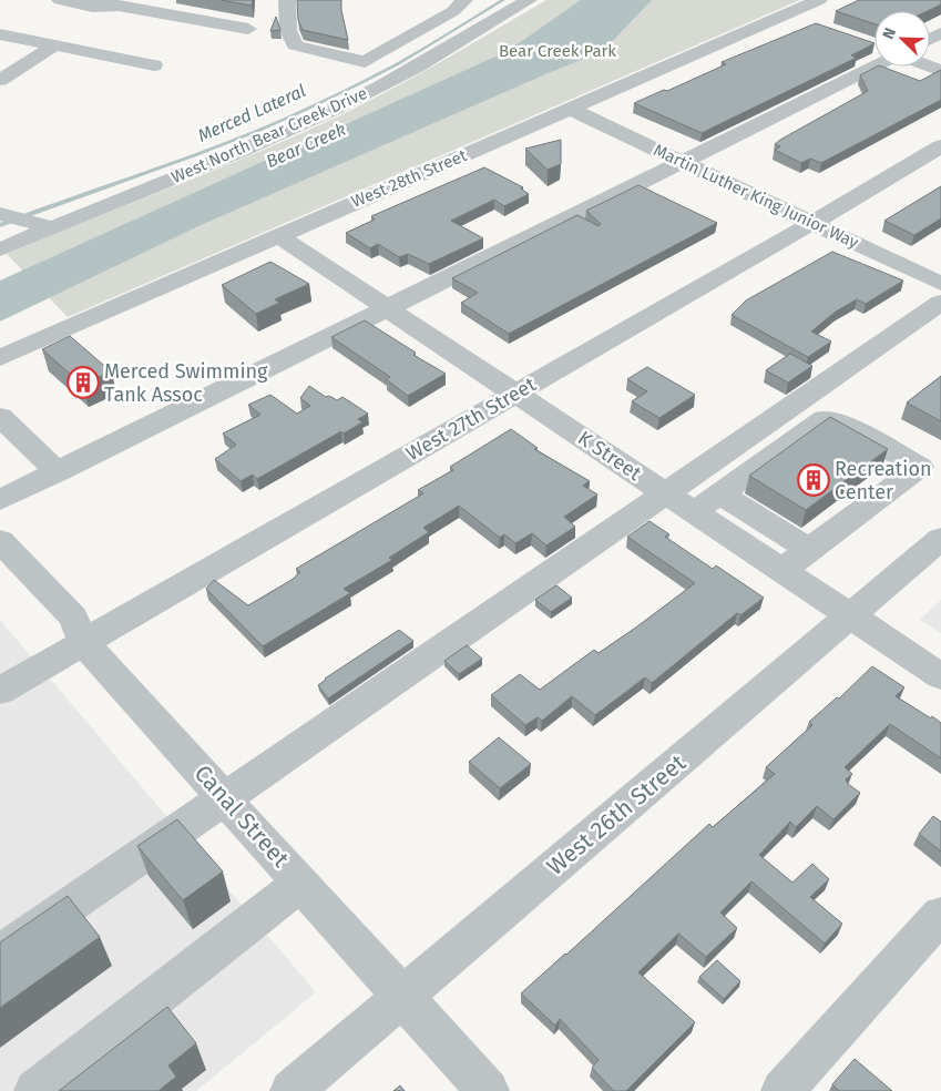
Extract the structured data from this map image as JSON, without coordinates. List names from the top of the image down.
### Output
{
  "streets": {
    "street": [
      "West North Bear Creek Drive",
      "West 28th Street",
      "Martin Luther King Junior Way",
      "West 27th Street",
      "K Street",
      "West 26th Street",
      "Canal Street"
    ]
  },
  "crossings": [
    ["West 28th Street", "Martin Luther King Junior Way"],
    ["West 28th Street", "K Street"],
    ["Martin Luther King Junior Way", "West 27th Street"],
    ["West 27th Street", "K Street"],
    ["West 27th Street", "Canal Street"],
    ["K Street", "West 26th Street"],
    ["West 26th Street", "Canal Street"]
  ],
  "water": ["Merced Lateral", "Bear Creek"],
  "parks": ["Bear Creek Park"],
  "places": {
    "building": ["Merced Swimming Tank Assoc", "Recreation Center"]
  },
  "north": "top left"
}
